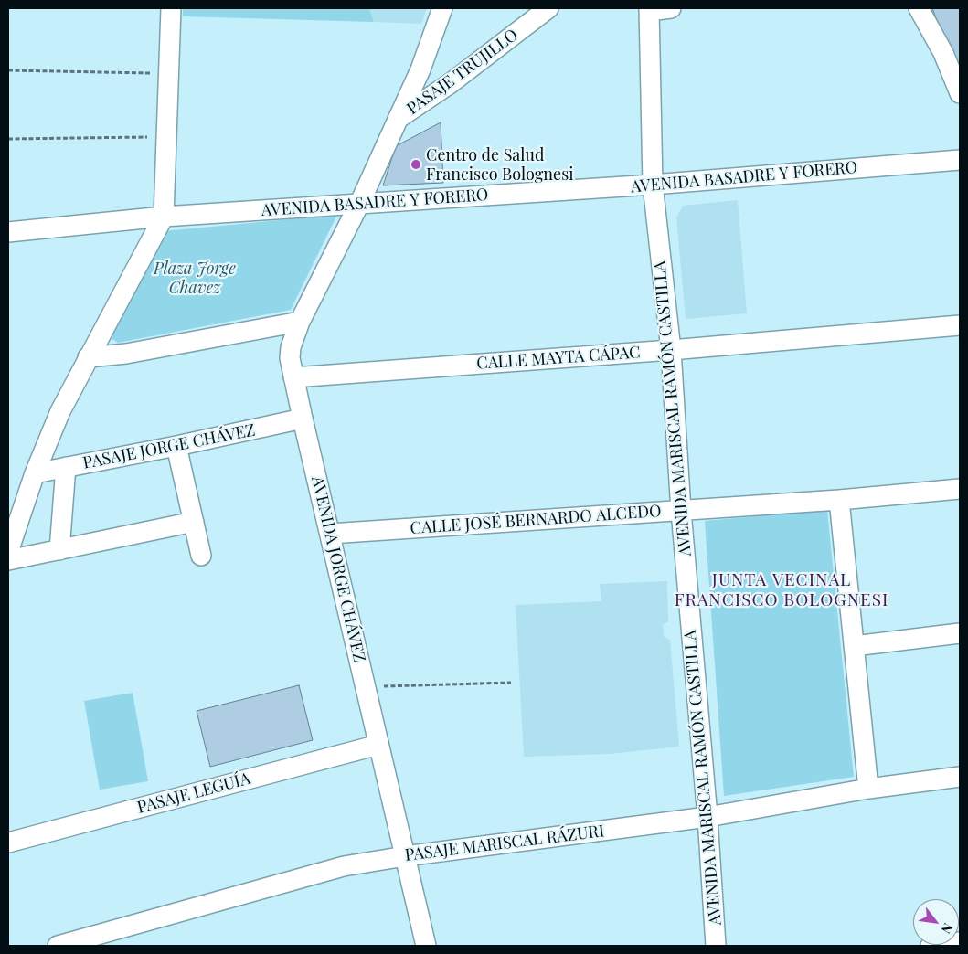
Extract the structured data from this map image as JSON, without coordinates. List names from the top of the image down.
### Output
{
  "streets": {
    "street": [
      "PASAJE TRUJILLO",
      "AVENIDA BASADRE Y FORERO",
      "CALLE MAYTA CÁPAC",
      "AVENIDA MARISCAL RAMÓN CASTILLA",
      "PASAJE JORGE CHÁVEZ",
      "CALLE JOSÉ BERNARDO ALCEDO",
      "AVENIDA JORGE CHÁVEZ",
      "PASAJE LEGUÍA",
      "PASAJE MARISCAL RÁZURI"
    ]
  },
  "crossings": [
    ["PASAJE TRUJILLO", "AVENIDA JORGE CHÁVEZ"],
    ["AVENIDA BASADRE Y FORERO", "AVENIDA MARISCAL RAMÓN CASTILLA"],
    ["AVENIDA BASADRE Y FORERO", "AVENIDA JORGE CHÁVEZ"],
    ["CALLE MAYTA CÁPAC", "AVENIDA MARISCAL RAMÓN CASTILLA"],
    ["CALLE MAYTA CÁPAC", "AVENIDA JORGE CHÁVEZ"],
    ["AVENIDA MARISCAL RAMÓN CASTILLA", "CALLE JOSÉ BERNARDO ALCEDO"],
    ["AVENIDA MARISCAL RAMÓN CASTILLA", "PASAJE MARISCAL RÁZURI"],
    ["PASAJE JORGE CHÁVEZ", "AVENIDA JORGE CHÁVEZ"],
    ["CALLE JOSÉ BERNARDO ALCEDO", "AVENIDA JORGE CHÁVEZ"],
    ["AVENIDA JORGE CHÁVEZ", "PASAJE LEGUÍA"],
    ["AVENIDA JORGE CHÁVEZ", "PASAJE MARISCAL RÁZURI"]
  ],
  "districts": ["JUNTA VECINAL FRANCISCO BOLOGNESI"],
  "parks": ["Plaza Jorge Chavez"],
  "places": ["Centro de Salud Francisco Bolognesi"],
  "north": "bottom right"
}
